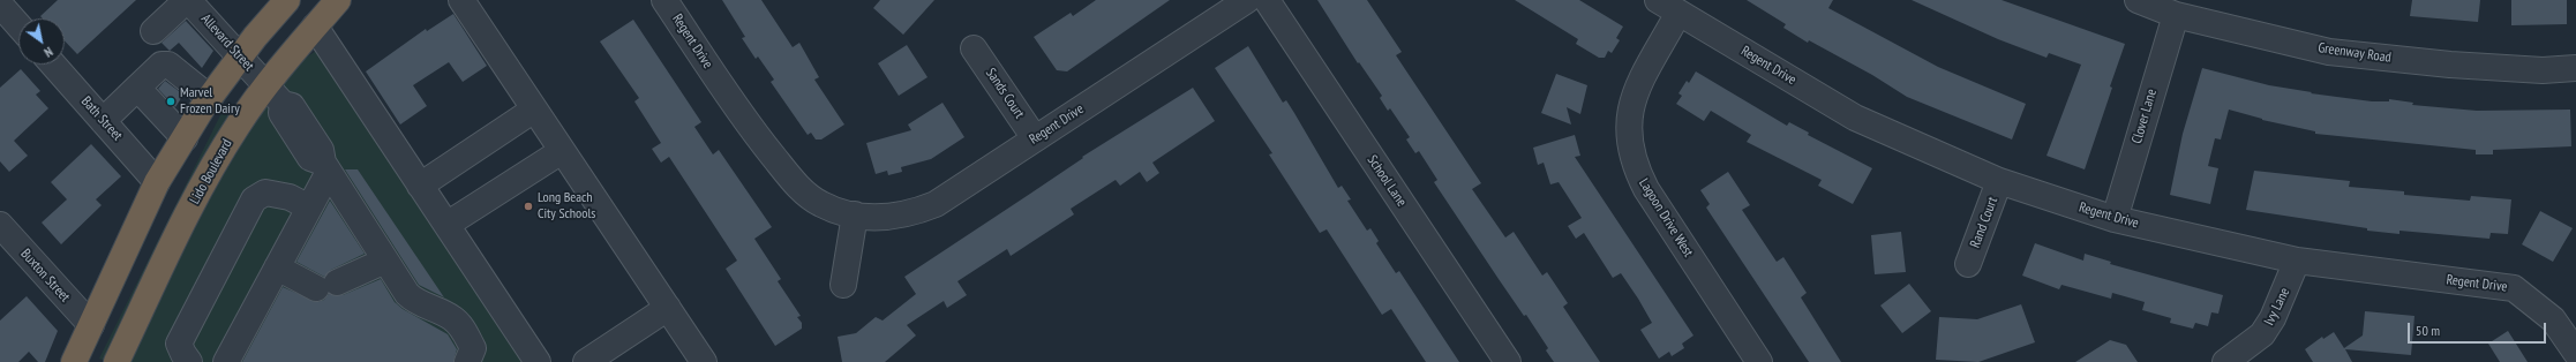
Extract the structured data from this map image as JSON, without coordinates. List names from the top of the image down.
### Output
{
  "streets": {
    "highway": ["Lido Boulevard"],
    "street": [
      "Regent Drive",
      "Allevard Street",
      "Greenway Road",
      "Sands Court",
      "Clover Lane",
      "Bath Street",
      "School Lane",
      "Lagoon Drive West",
      "Rand Court",
      "Buxton Street",
      "Ivy Lane"
    ]
  },
  "crossings": [
    ["Regent Drive", "Sands Court"],
    ["Regent Drive", "Clover Lane"],
    ["Regent Drive", "Lagoon Drive West"],
    ["Regent Drive", "Rand Court"],
    ["Regent Drive", "Ivy Lane"],
    ["Allevard Street", "Lido Boulevard"],
    ["Greenway Road", "Clover Lane"]
  ],
  "places": ["Marvel Frozen Dairy", "Long Beach City Schools"],
  "scale_bar": "50 m",
  "north": "bottom right"
}
